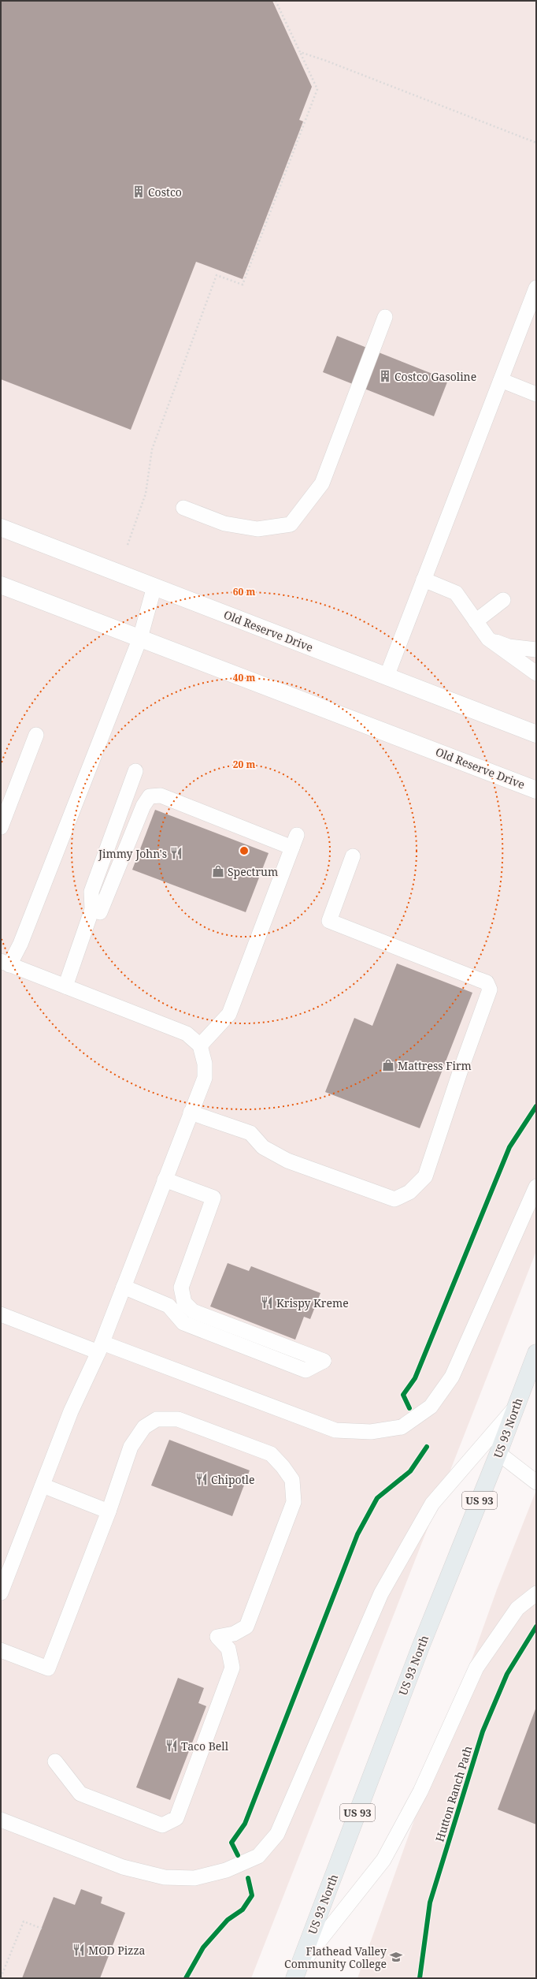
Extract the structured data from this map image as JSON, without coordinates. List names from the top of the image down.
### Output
{
  "streets": {
    "main road": ["Old Reserve Drive", "US 93 North", "US 93"],
    "cycle path": ["Hutton Ranch Path"]
  },
  "places": {
    "building": ["Costco", "Costco Gasoline"],
    "restaurant": [
      "Jimmy John's",
      "Krispy Kreme",
      "Chipotle",
      "Taco Bell",
      "MOD Pizza"
    ],
    "shop": ["Spectrum", "Mattress Firm"],
    "school or university": ["Flathead Valley Community College"]
  },
  "rings": ["60 m", "40 m", "20 m"]
}
